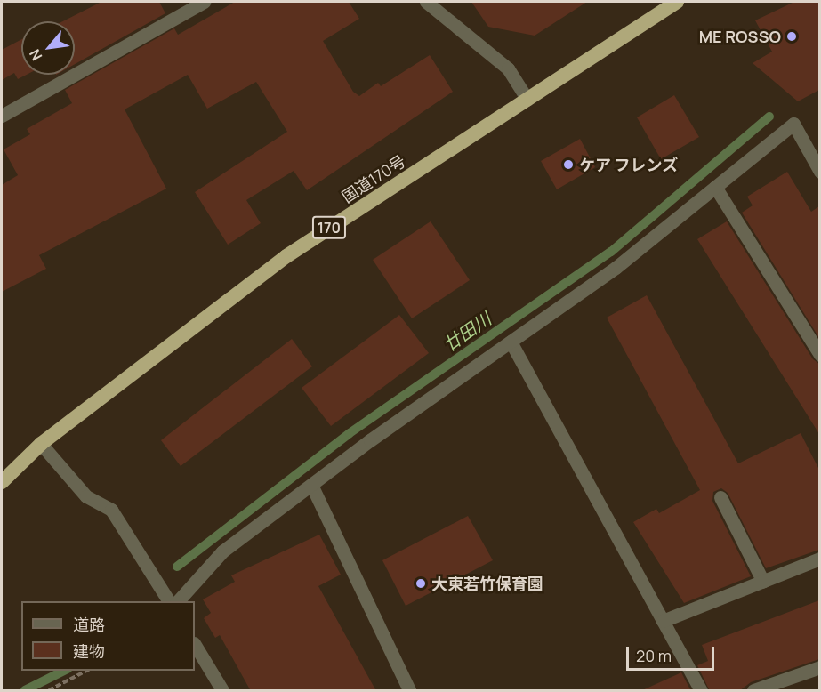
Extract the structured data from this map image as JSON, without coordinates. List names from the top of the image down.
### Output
{
  "streets": {
    "highway": ["国道170号", "170"]
  },
  "water": ["廿田川"],
  "places": ["ME ROSSO", "ケア フレンズ", "大東若竹保育園"],
  "legend": ["道路", "建物"],
  "scale_bar": "20 m",
  "north": "bottom left"
}
